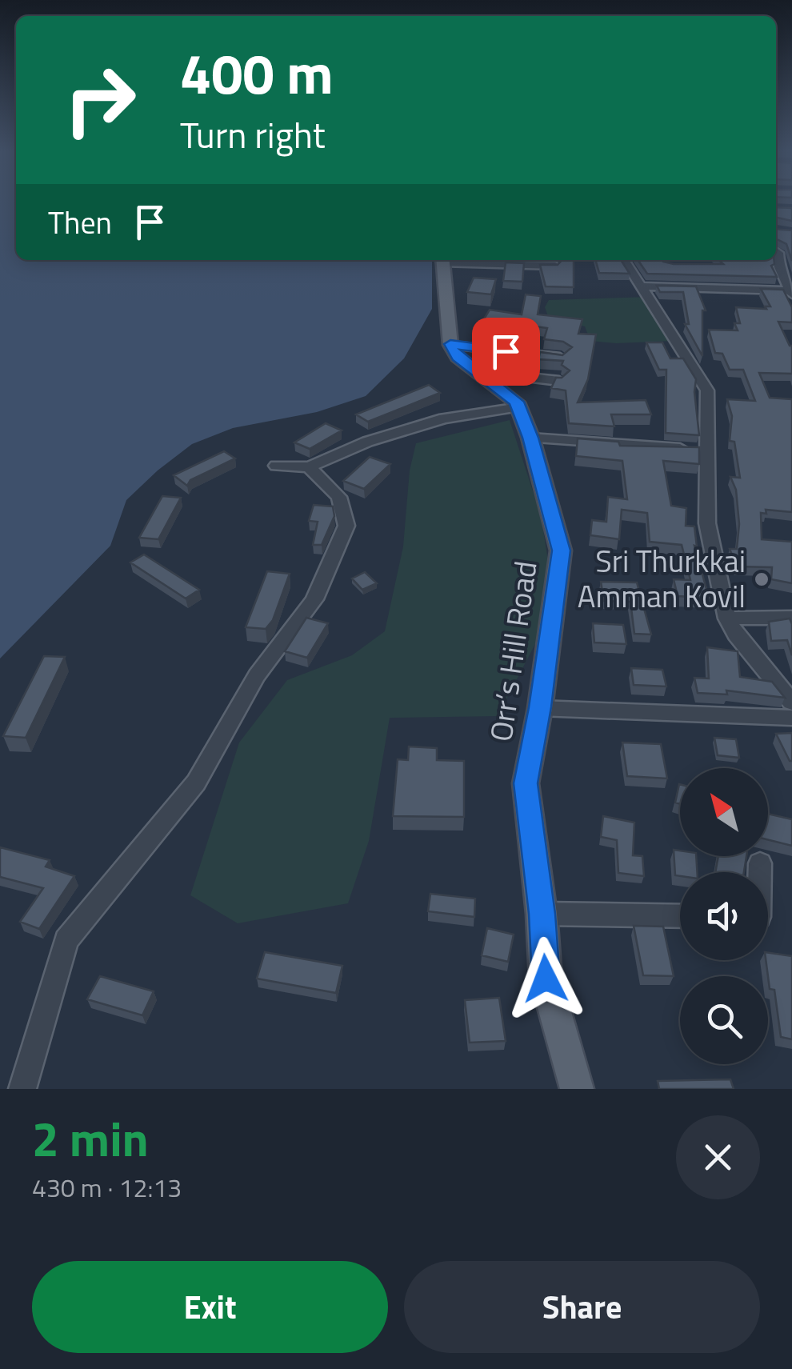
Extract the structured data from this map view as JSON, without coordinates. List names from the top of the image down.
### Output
{
  "streets": {
    "main road": ["Orr’s Hill Road"]
  },
  "places": ["Sri Thurkkai Amman Kovil"],
  "north": "top left",
  "page": {
    "turn": ["400 m", "Turn right"],
    "then": "Then",
    "heading": ["2 min", "430 m · 12:13"],
    "buttons": ["Exit", "Share"]
  }
}
